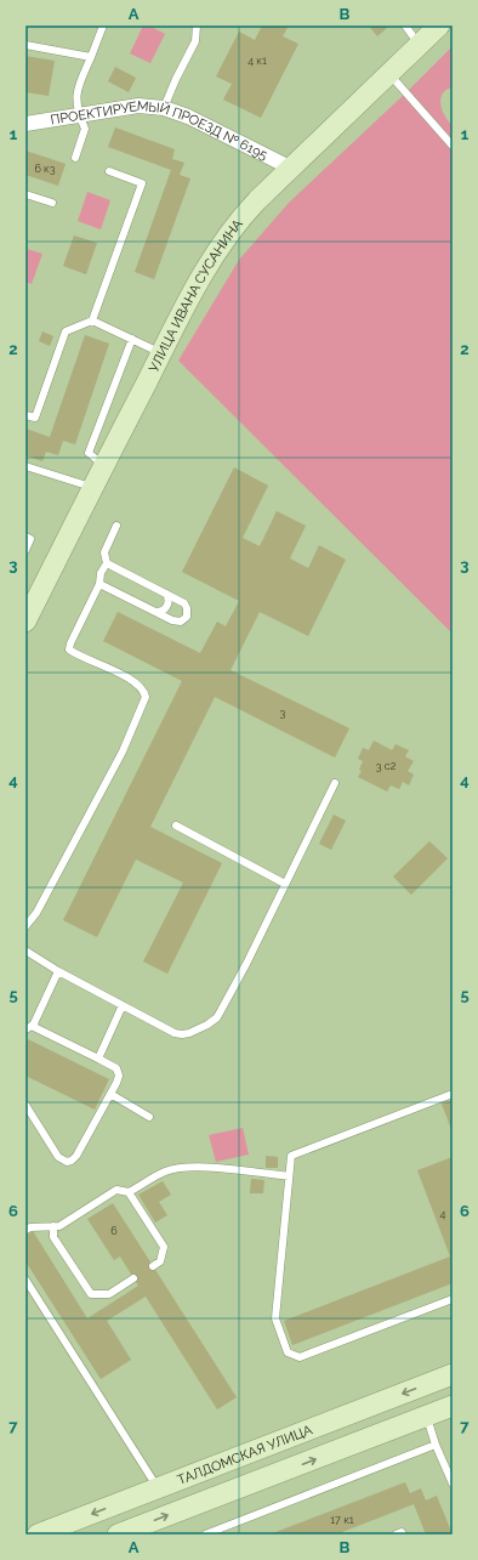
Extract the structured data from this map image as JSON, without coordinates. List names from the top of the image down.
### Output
{
  "streets": {
    "main road": ["УЛИЦА ИВАНА СУСАНИНА", "ТАЛДОМСКАЯ УЛИЦА"],
    "street": ["ПРОЕКТИРУЕМЫЙ ПРОЕЗД № 6195"]
  },
  "crossings": [
    ["ПРОЕКТИРУЕМЫЙ ПРОЕЗД № 6195", "УЛИЦА ИВАНА СУСАНИНА"]
  ],
  "house_numbers": [
    "4 к1",
    "6 к3",
    "3",
    "3 с2",
    "4",
    "6",
    "17 к1"
  ],
  "grid": {
    "columns": ["A", "B"],
    "rows": [
      "1",
      "2",
      "3",
      "4",
      "5",
      "6",
      "7"
    ]
  }
}
